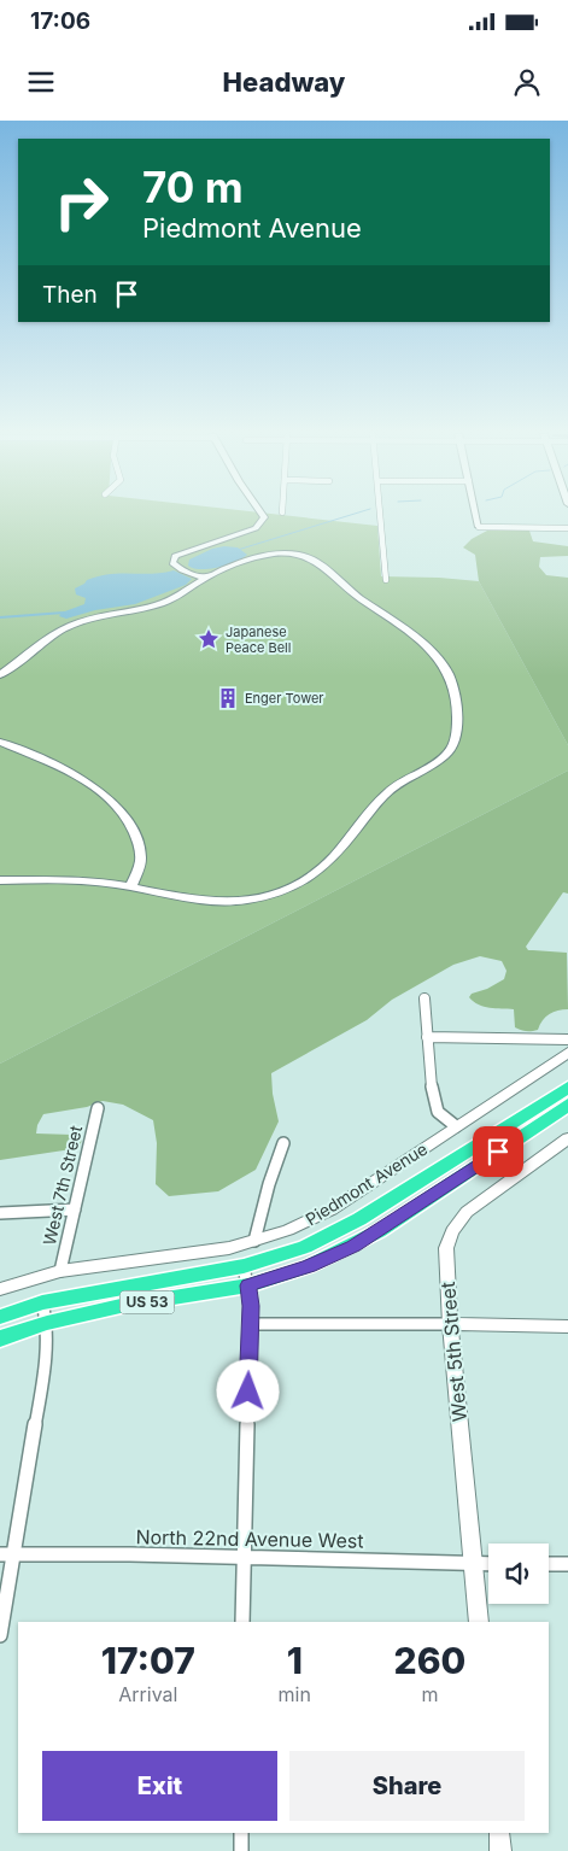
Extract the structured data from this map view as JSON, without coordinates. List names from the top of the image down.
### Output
{
  "streets": {
    "highway": ["Piedmont Avenue", "US 53"],
    "street": ["West 7th Street", "West 5th Street", "North 22nd Avenue West"]
  },
  "crossings": [
    ["Piedmont Avenue", "West 7th Street"],
    ["West 5th Street", "North 22nd Avenue West"]
  ],
  "places": {
    "place": ["Japanese Peace Bell"],
    "building": ["Enger Tower"]
  },
  "page": {
    "status": "17:06",
    "header": "Headway",
    "turn": ["70 m", "Piedmont Avenue"],
    "then": "Then",
    "eta": [
      "17:07",
      "Arrival",
      "1",
      "min",
      "260",
      "m"
    ],
    "buttons": ["Exit", "Share"]
  }
}
